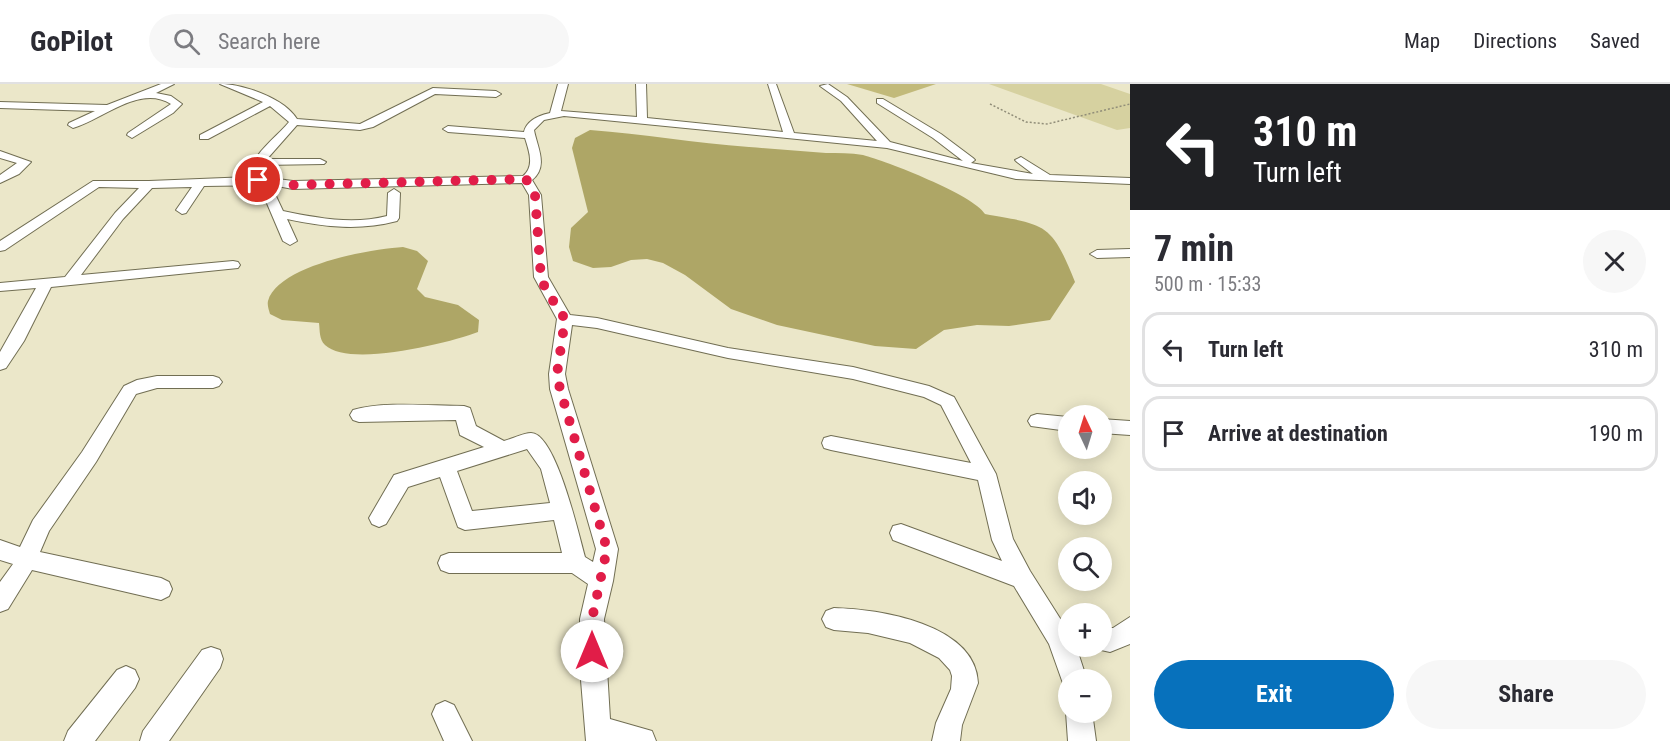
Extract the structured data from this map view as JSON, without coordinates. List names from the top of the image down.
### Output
{
  "north": "top",
  "page": {
    "header": "GoPilot",
    "search": "Search here",
    "nav": ["Map", "Directions", "Saved"],
    "turn": ["310 m", "Turn left"],
    "heading": ["7 min", "500 m · 15:33"],
    "list": [
      {
        "name": "Turn left",
        "value": "310 m"
      },
      {
        "name": "Arrive at destination",
        "value": "190 m"
      }
    ],
    "map_buttons": ["+", "−"],
    "buttons": ["Exit", "Share"]
  }
}
